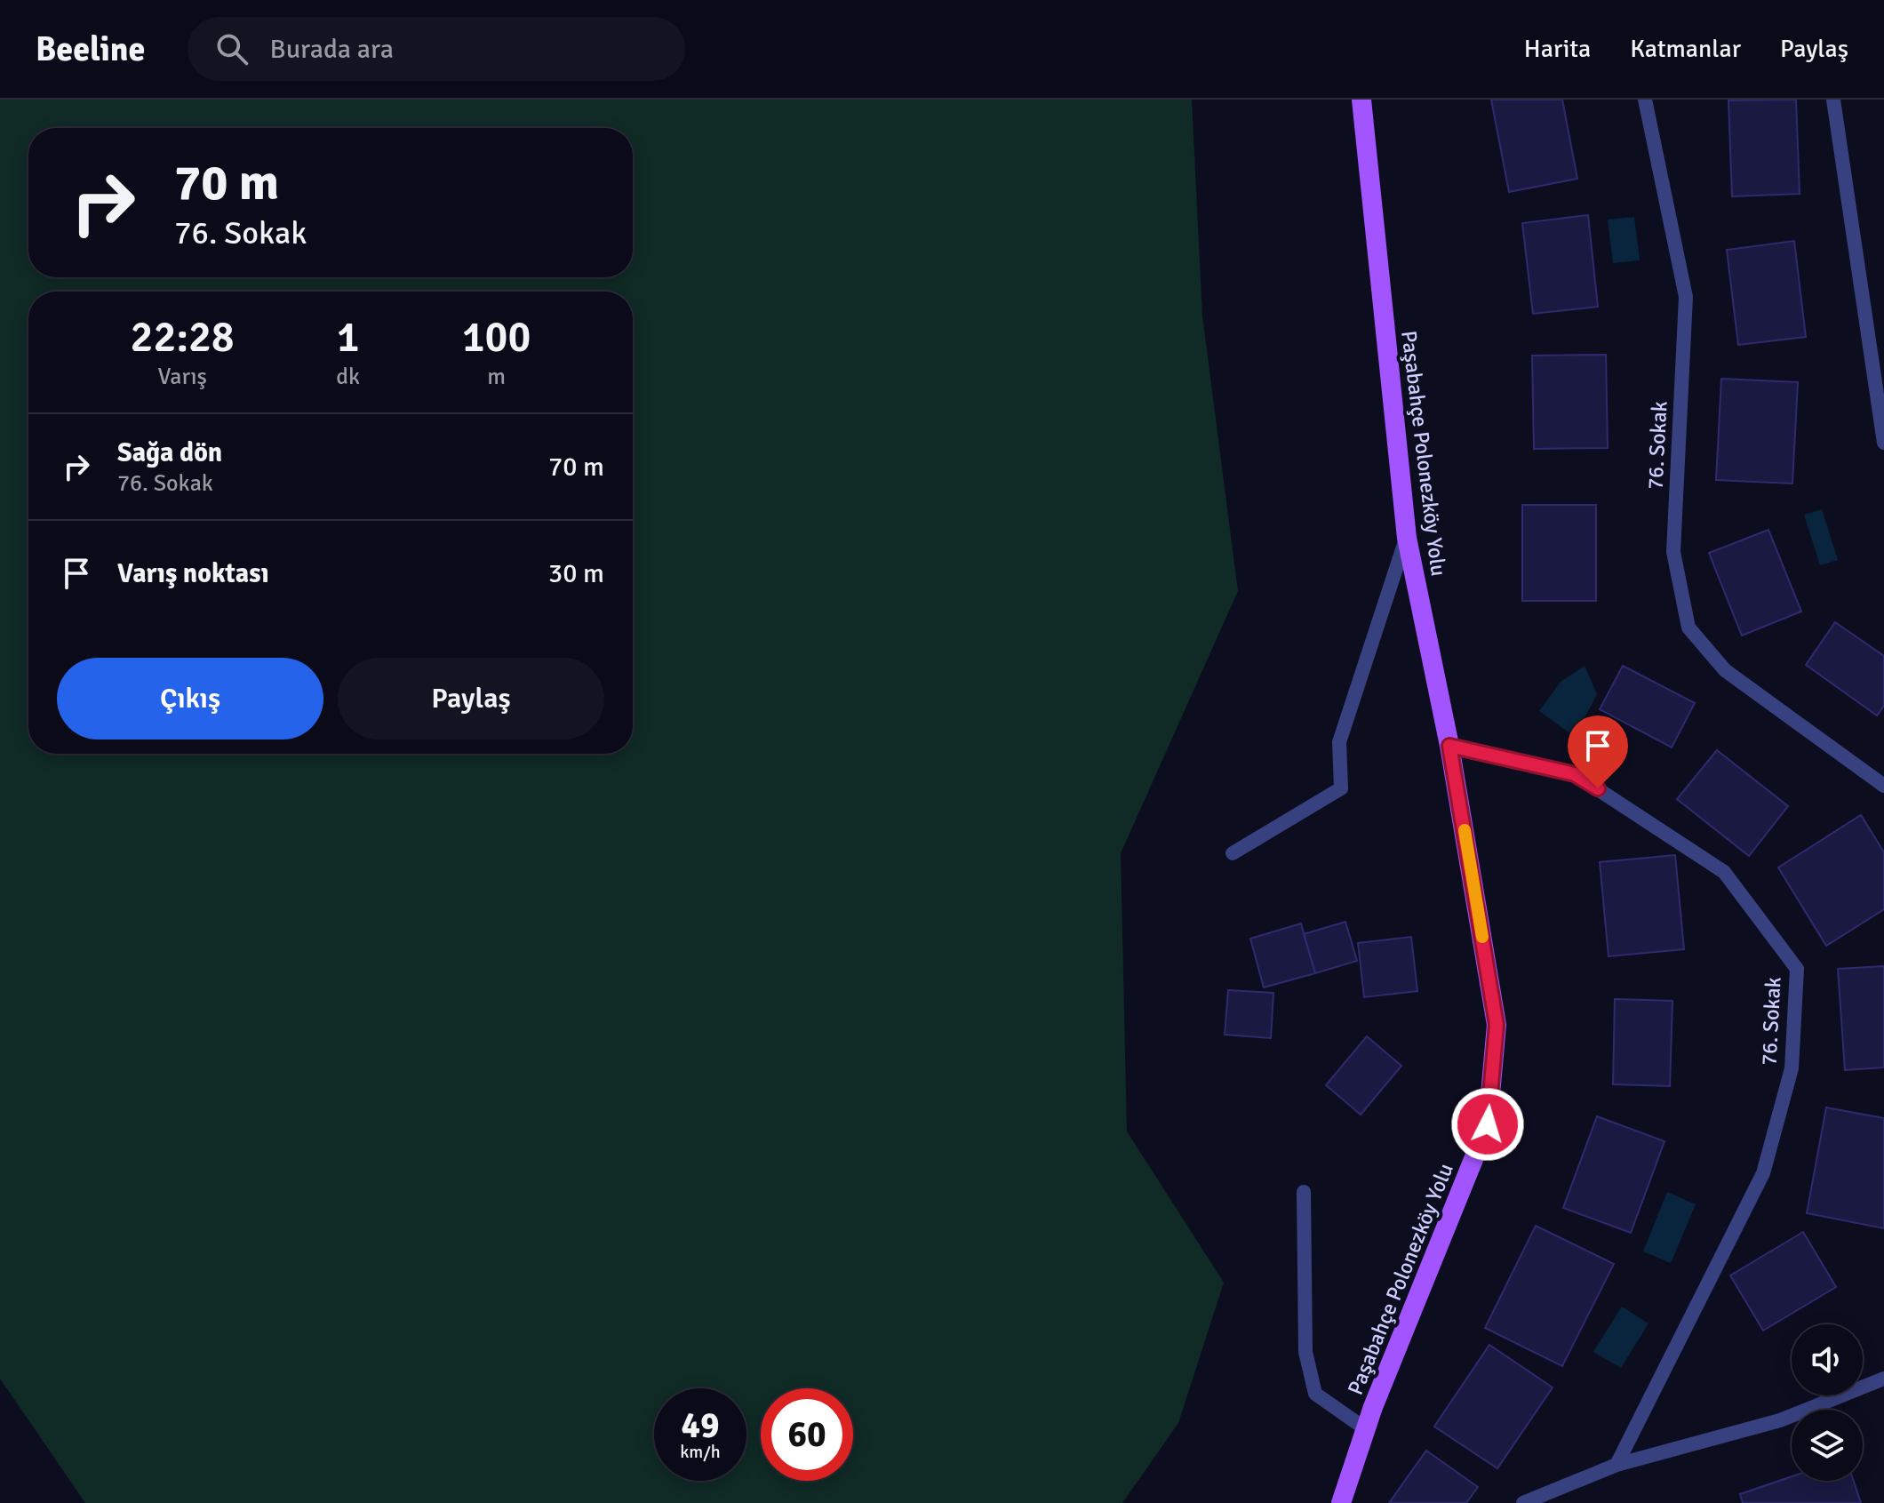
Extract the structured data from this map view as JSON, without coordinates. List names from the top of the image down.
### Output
{
  "streets": {
    "main road": ["Paşabahçe Polonezköy Yolu"],
    "street": ["76. Sokak"]
  },
  "crossings": [
    ["76. Sokak", "Paşabahçe Polonezköy Yolu"]
  ],
  "page": {
    "header": "Beeline",
    "search": "Burada ara",
    "nav": ["Harita", "Katmanlar", "Paylaş"],
    "turn": ["70 m", "76. Sokak"],
    "eta": [
      "22:28",
      "Varış",
      "1",
      "dk",
      "100",
      "m"
    ],
    "list": [
      {
        "name": "Sağa dön",
        "note": "76. Sokak",
        "value": "70 m"
      },
      {
        "name": "Varış noktası",
        "value": "30 m"
      }
    ],
    "buttons": ["Çıkış", "Paylaş"],
    "speed": "49 km/h",
    "limit": "60"
  }
}
